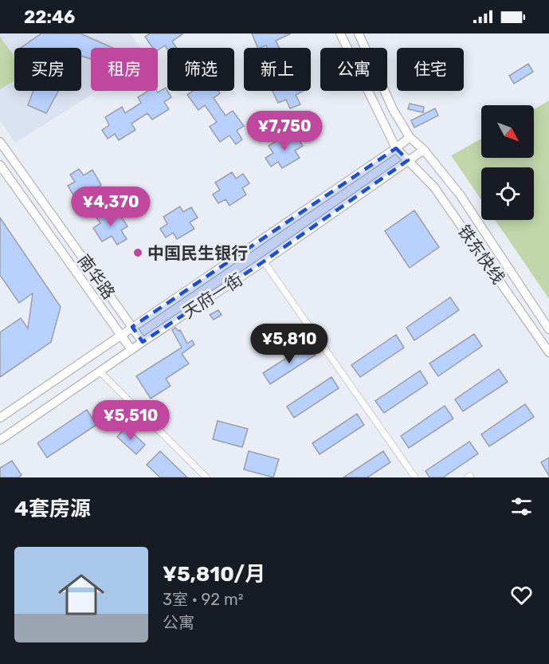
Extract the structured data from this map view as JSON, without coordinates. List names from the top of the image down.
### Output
{
  "streets": {
    "main road": ["铁东快线", "南华路", "天府一街"]
  },
  "crossings": [
    ["铁东快线", "天府一街"],
    ["南华路", "天府一街"]
  ],
  "places": ["中国民生银行"],
  "north": "bottom right",
  "page": {
    "status": "22:46",
    "chip": [
      "买房",
      "租房",
      "筛选",
      "新上",
      "公寓",
      "住宅"
    ],
    "price": [
      "¥7,750",
      "¥4,370",
      "¥5,810",
      "¥5,510"
    ],
    "heading": "4套房源",
    "list": [
      {
        "name": "¥5,810/月",
        "note": "3室 · 92 m² · 公寓"
      }
    ]
  }
}
